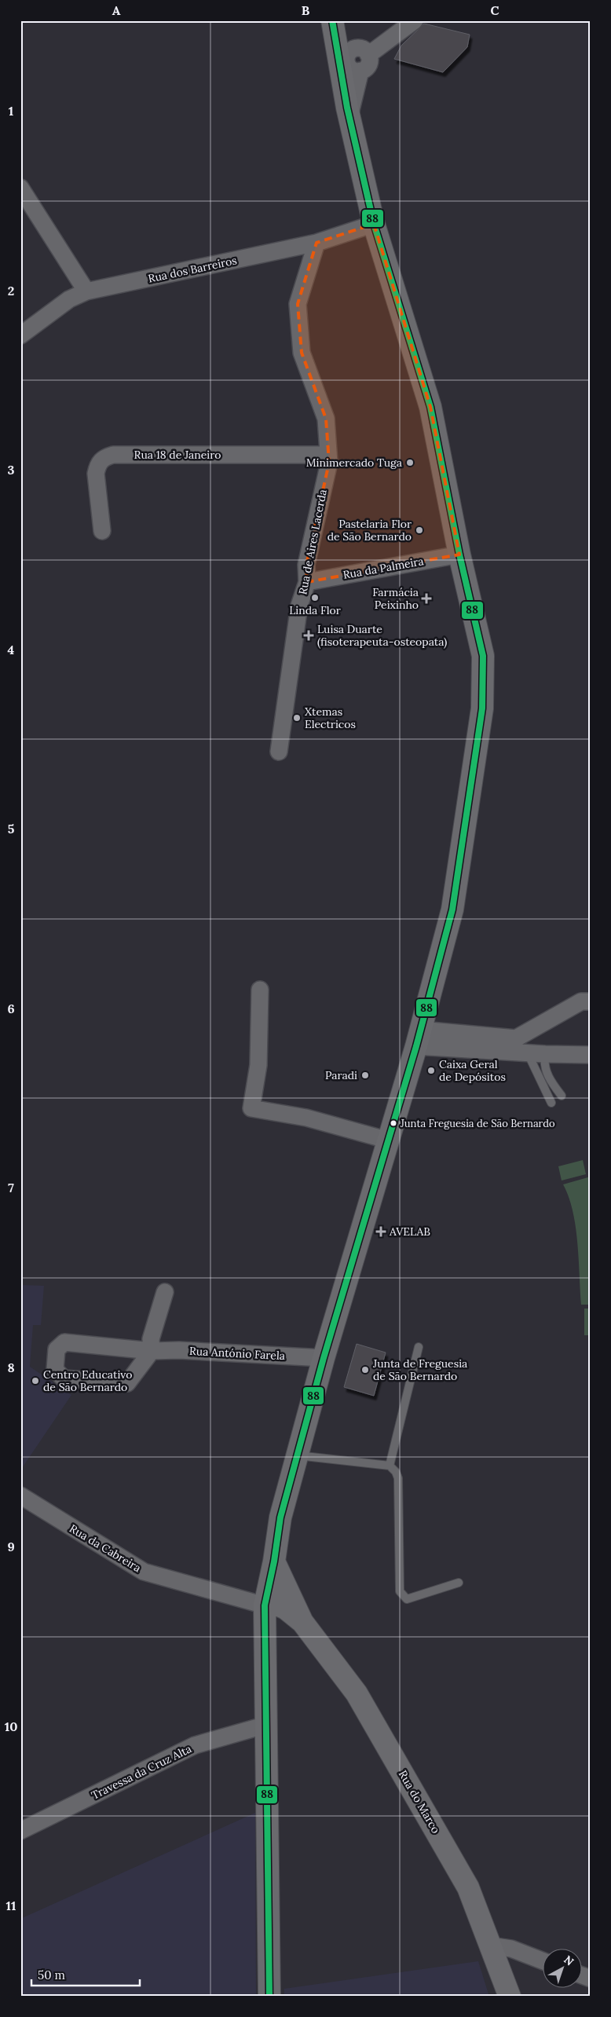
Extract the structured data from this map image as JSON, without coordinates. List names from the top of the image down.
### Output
{
  "streets": {
    "main road": ["Rua do Marco"],
    "street": [
      "Rua dos Barreiros",
      "Rua 18 de Janeiro",
      "Rua de Aires Lacerda",
      "Rua da Palmeira",
      "Rua António Farela",
      "Rua da Cabreira",
      "Travessa da Cruz Alta"
    ]
  },
  "crossings": [
    ["Rua dos Barreiros", "Rua de Aires Lacerda"],
    ["Rua 18 de Janeiro", "Rua de Aires Lacerda"],
    ["Rua de Aires Lacerda", "Rua da Palmeira"]
  ],
  "places": {
    "other": [
      "Minimercado Tuga",
      "Pastelaria Flor de São Bernardo",
      "Linda Flor",
      "Xtemas Electricos",
      "Caixa Geral de Depósitos",
      "Paradi",
      "Junta Freguesia de São Bernardo",
      "Junta de Freguesia de São Bernardo",
      "Centro Educativo de São Bernardo"
    ],
    "health": ["Farmácia Peixinho", "Luisa Duarte (fisoterapeuta-osteopata)", "AVELAB"]
  },
  "lines": ["transit line 88"],
  "scale_bar": "50 m",
  "north": "top right",
  "grid": {
    "columns": ["A", "B", "C"],
    "rows": [
      "1",
      "2",
      "3",
      "4",
      "5",
      "6",
      "7",
      "8",
      "9",
      "10",
      "11"
    ]
  }
}
